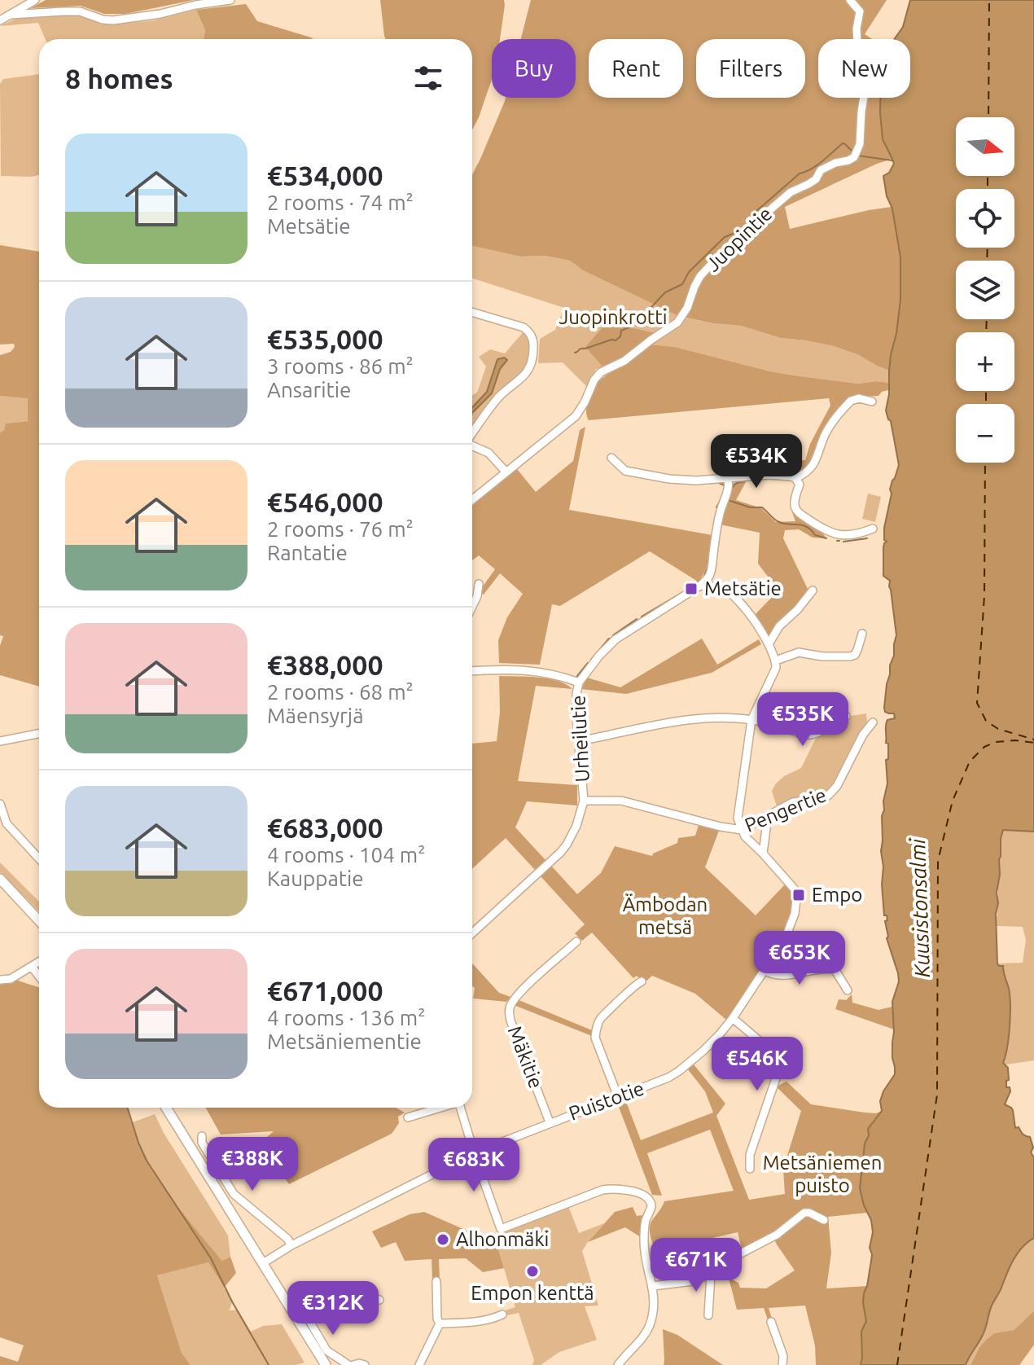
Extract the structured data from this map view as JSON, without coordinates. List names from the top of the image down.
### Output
{
  "streets": {
    "street": [
      "Juopintie",
      "Urheilutie",
      "Pengertie",
      "Mäkitie",
      "Puistotie"
    ]
  },
  "crossings": [
    ["Urheilutie", "Pengertie"],
    ["Pengertie", "Puistotie"],
    ["Mäkitie", "Puistotie"]
  ],
  "water": ["Kuusistonsalmi"],
  "parks": ["Juopinkrotti", "Ämbodan metsä", "Metsäniemen puisto"],
  "places": {
    "transit": ["Metsätie", "Empo"],
    "other": ["Alhonmäki", "Empon kenttä"]
  },
  "north": "right",
  "page": {
    "chip": [
      "Buy",
      "Rent",
      "Filters",
      "New"
    ],
    "heading": "8 homes",
    "map_buttons": ["+", "−"],
    "list": [
      {
        "name": "€534,000",
        "note": "2 rooms · 74 m² · Metsätie"
      },
      {
        "name": "€535,000",
        "note": "3 rooms · 86 m² · Ansaritie"
      },
      {
        "name": "€546,000",
        "note": "2 rooms · 76 m² · Rantatie"
      },
      {
        "name": "€388,000",
        "note": "2 rooms · 68 m² · Mäensyrjä"
      },
      {
        "name": "€683,000",
        "note": "4 rooms · 104 m² · Kauppatie"
      },
      {
        "name": "€671,000",
        "note": "4 rooms · 136 m² · Metsäniementie"
      }
    ],
    "price": [
      "€534K",
      "€535K",
      "€653K",
      "€546K",
      "€388K",
      "€683K",
      "€671K",
      "€312K"
    ]
  }
}
